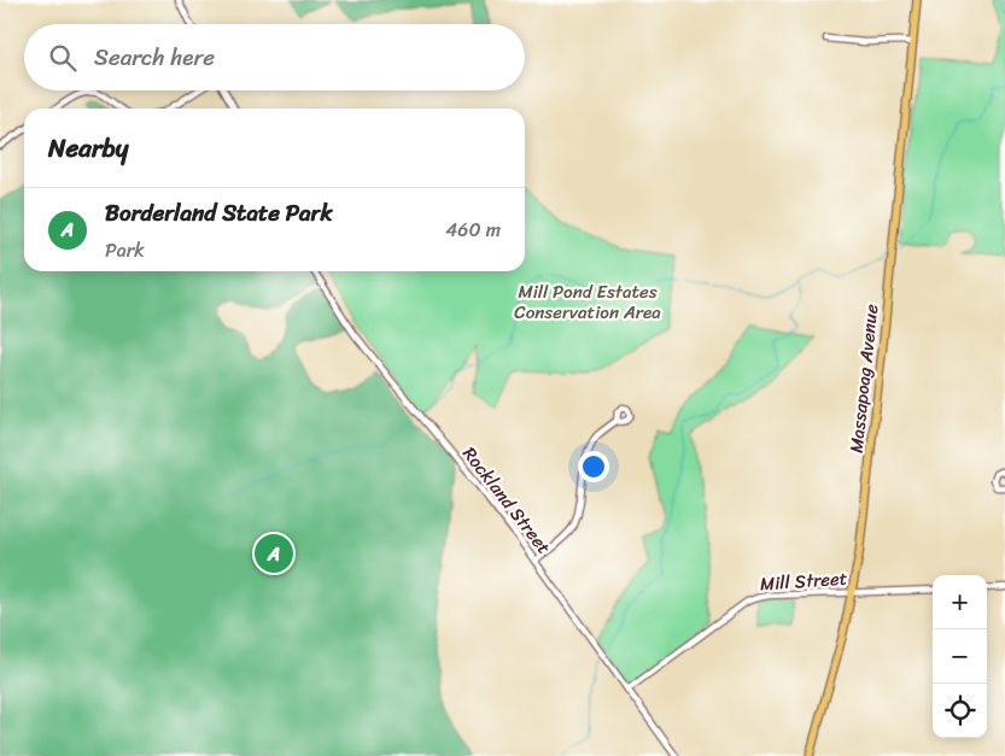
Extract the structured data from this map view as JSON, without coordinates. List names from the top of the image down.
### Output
{
  "streets": {
    "main road": ["Massapoag Avenue"],
    "street": ["Rockland Street", "Mill Street"]
  },
  "crossings": [
    ["Massapoag Avenue", "Mill Street"],
    ["Rockland Street", "Mill Street"]
  ],
  "parks": ["Mill Pond Estates Conservation Area"],
  "page": {
    "search": "Search here",
    "heading": "Nearby",
    "list": [
      {
        "mark": "A",
        "name": "Borderland State Park",
        "note": "Park",
        "value": "460 m"
      }
    ],
    "pins": "A",
    "map_buttons": ["+", "−"]
  }
}
